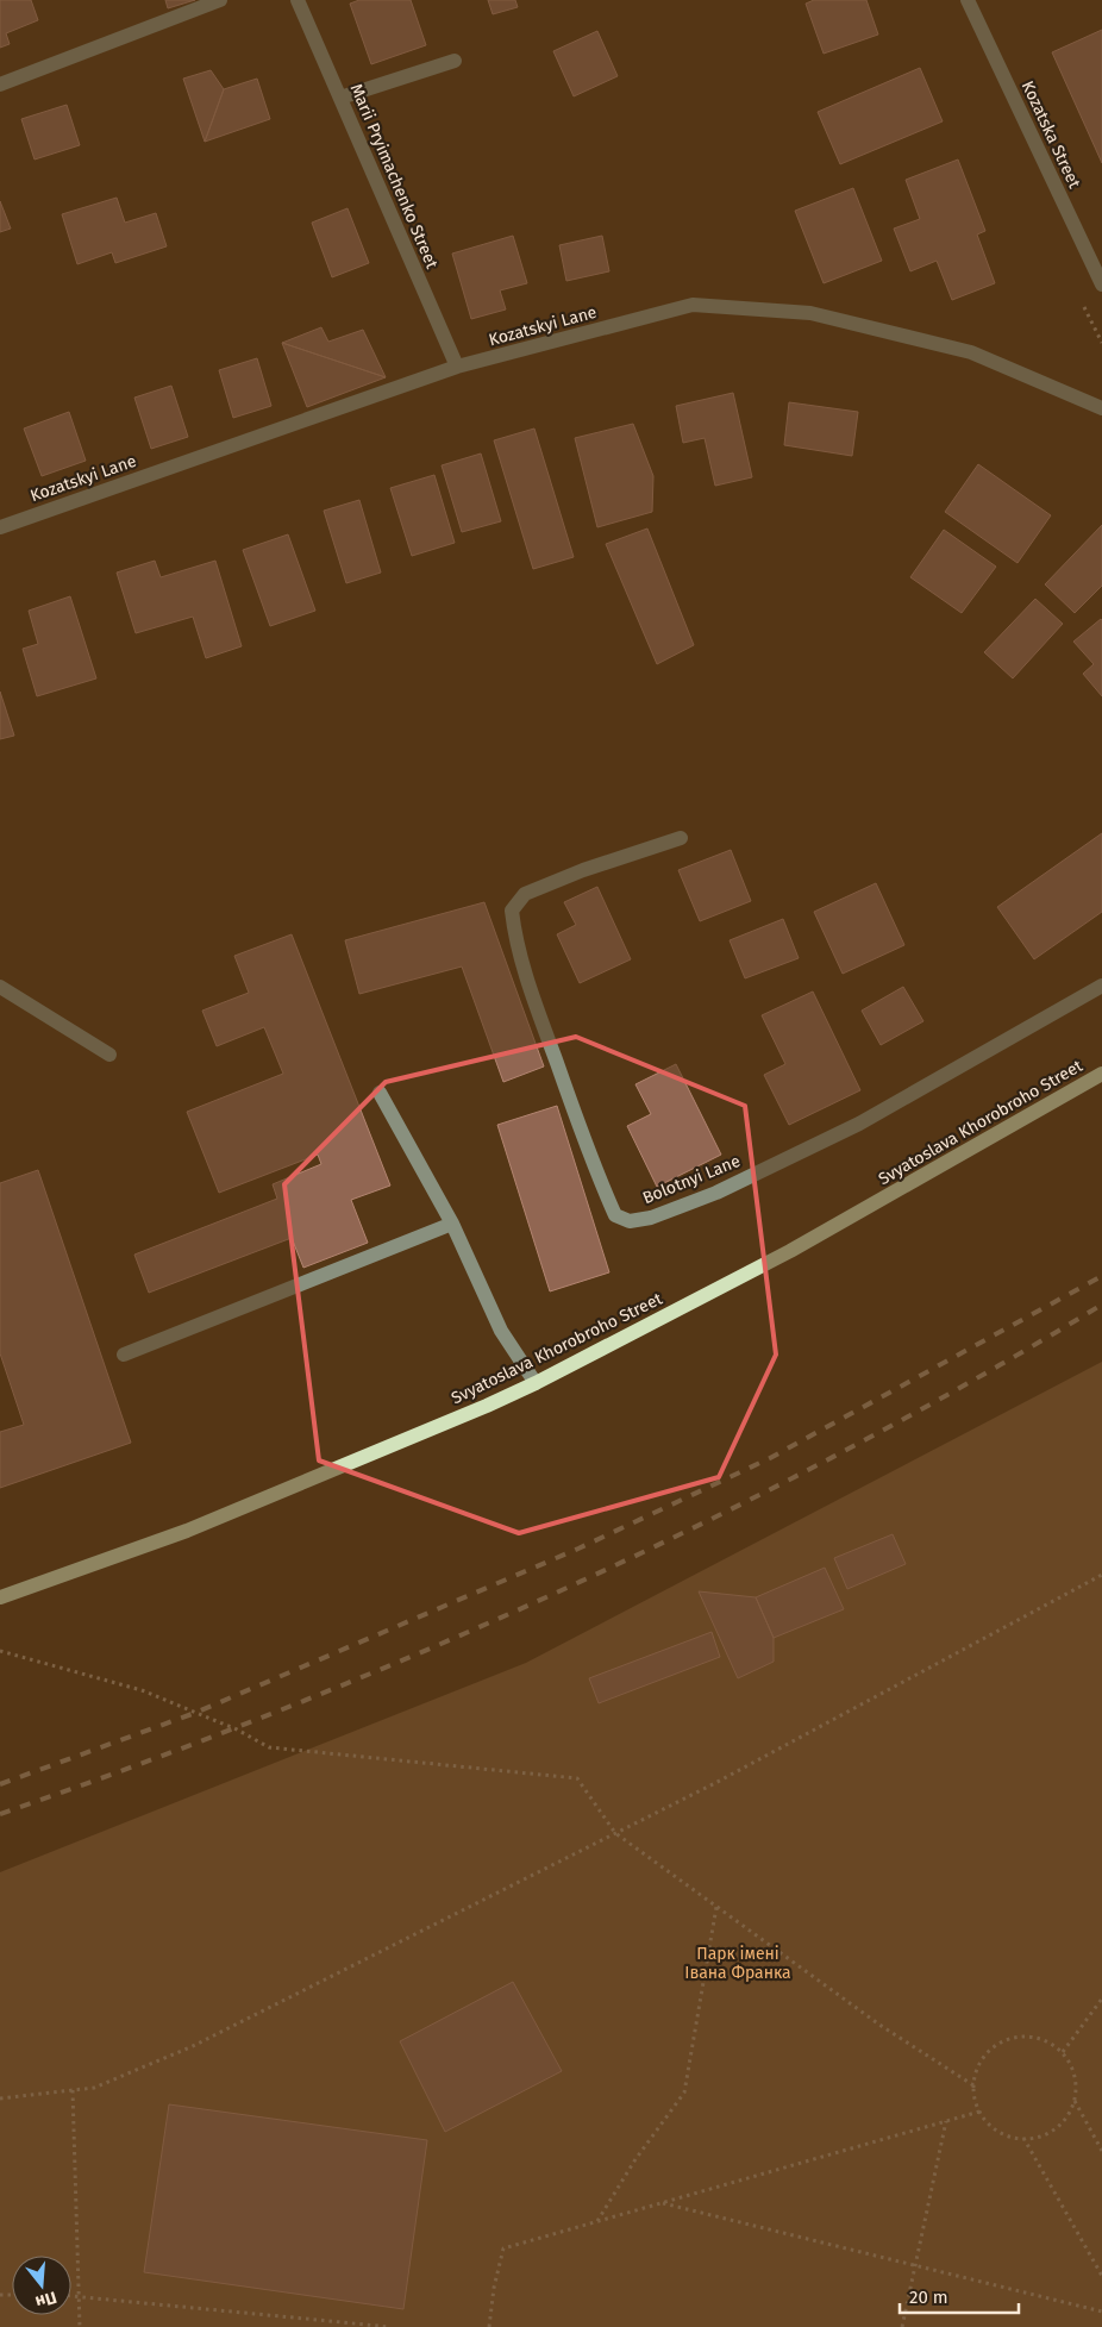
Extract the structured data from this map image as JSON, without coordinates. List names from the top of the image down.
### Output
{
  "streets": {
    "main road": ["Svyatoslava Khorobroho Street"],
    "street": [
      "Kozatska Street",
      "Marii Pryimachenko Street",
      "Kozatskyi Lane",
      "Bolotnyi Lane"
    ]
  },
  "crossings": [
    ["Marii Pryimachenko Street", "Kozatskyi Lane"]
  ],
  "parks": ["Парк імені Івана Франка"],
  "scale_bar": "20 m",
  "north": "bottom"
}
